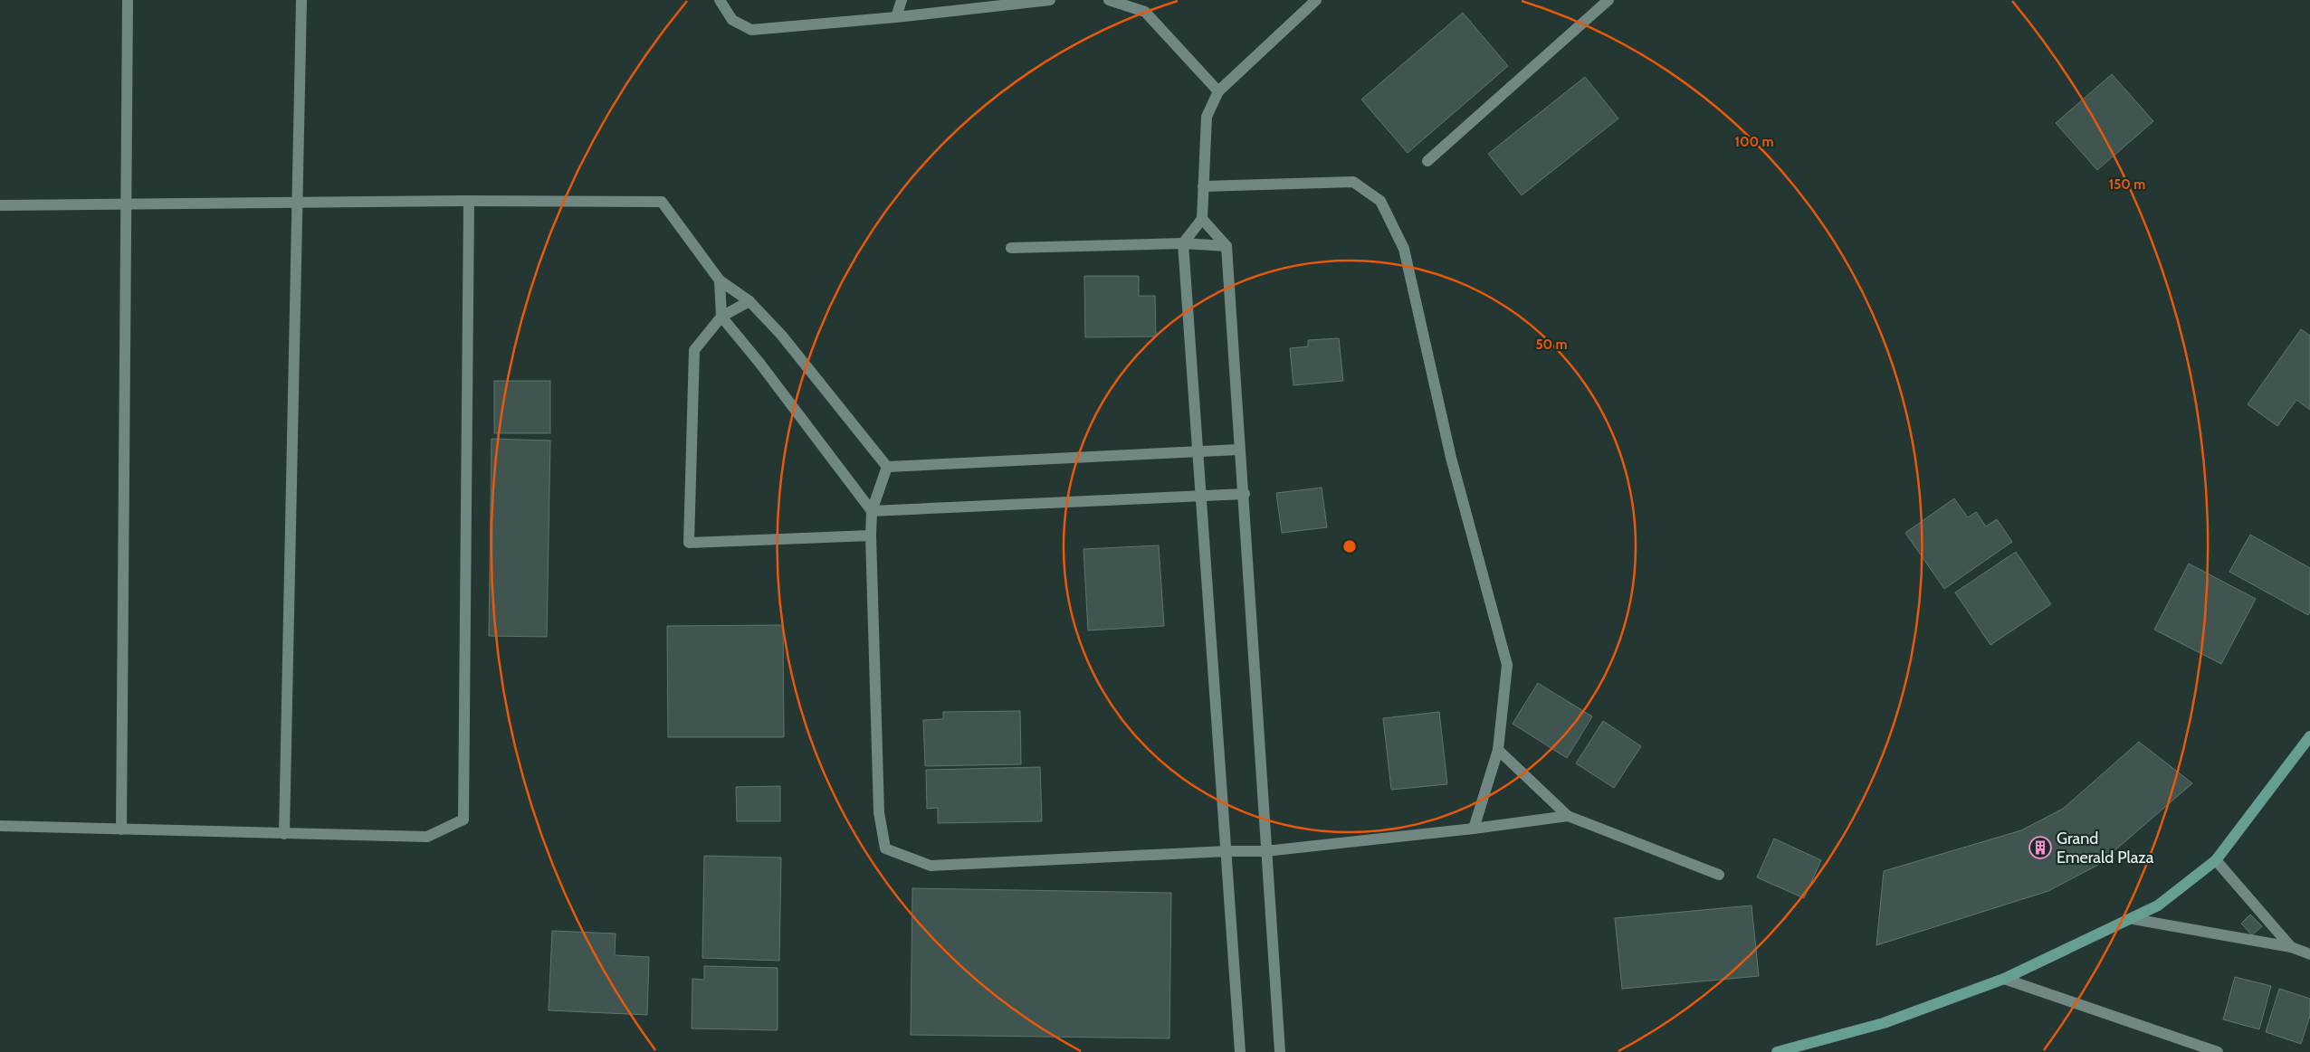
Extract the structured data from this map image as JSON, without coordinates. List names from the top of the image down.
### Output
{
  "places": {
    "building": ["Grand Emerald Plaza"]
  },
  "rings": ["100 m", "150 m", "50 m"]
}
